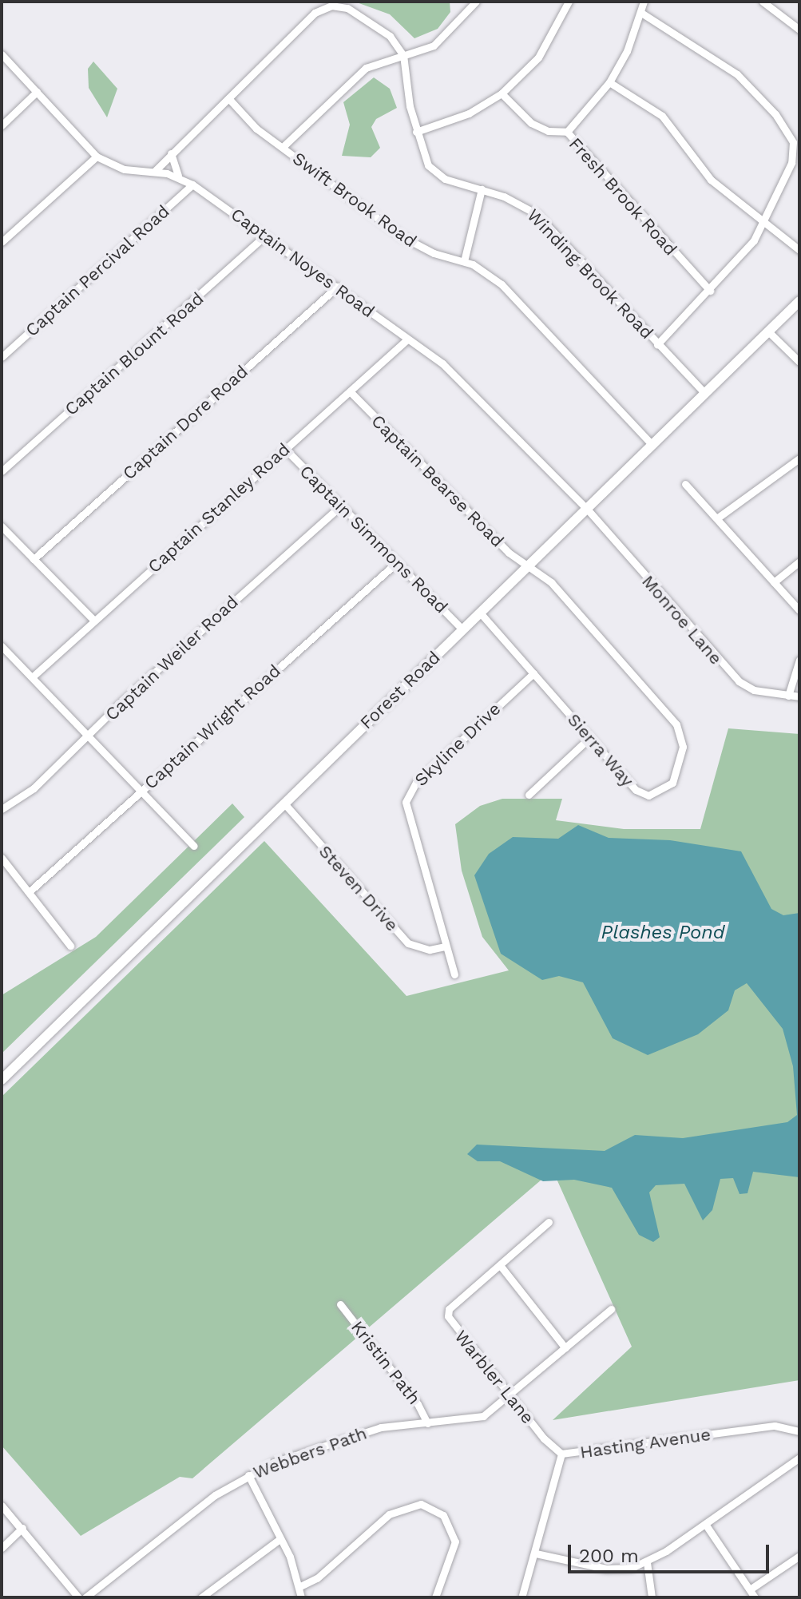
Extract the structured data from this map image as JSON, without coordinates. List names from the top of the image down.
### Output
{
  "streets": {
    "main road": ["Forest Road"],
    "street": [
      "Fresh Brook Road",
      "Swift Brook Road",
      "Captain Noyes Road",
      "Captain Percival Road",
      "Winding Brook Road",
      "Captain Blount Road",
      "Captain Dore Road",
      "Captain Bearse Road",
      "Captain Stanley Road",
      "Captain Simmons Road",
      "Monroe Lane",
      "Captain Weiler Road",
      "Captain Wright Road",
      "Skyline Drive",
      "Sierra Way",
      "Steven Drive",
      "Kristin Path",
      "Warbler Lane",
      "Hasting Avenue",
      "Webbers Path"
    ]
  },
  "crossings": [
    ["Swift Brook Road", "Forest Road"],
    ["Captain Noyes Road", "Captain Percival Road"],
    ["Captain Noyes Road", "Captain Blount Road"],
    ["Captain Noyes Road", "Captain Dore Road"],
    ["Captain Noyes Road", "Captain Stanley Road"],
    ["Captain Noyes Road", "Monroe Lane"],
    ["Captain Noyes Road", "Forest Road"],
    ["Winding Brook Road", "Forest Road"],
    ["Captain Bearse Road", "Captain Stanley Road"],
    ["Captain Bearse Road", "Forest Road"],
    ["Captain Bearse Road", "Sierra Way"],
    ["Captain Stanley Road", "Captain Simmons Road"],
    ["Captain Simmons Road", "Captain Weiler Road"],
    ["Captain Simmons Road", "Forest Road"],
    ["Captain Simmons Road", "Captain Wright Road"],
    ["Monroe Lane", "Forest Road"],
    ["Forest Road", "Sierra Way"],
    ["Forest Road", "Steven Drive"],
    ["Skyline Drive", "Sierra Way"],
    ["Skyline Drive", "Steven Drive"],
    ["Kristin Path", "Webbers Path"],
    ["Warbler Lane", "Hasting Avenue"],
    ["Warbler Lane", "Webbers Path"]
  ],
  "water": ["Plashes Pond"],
  "scale_bar": "200 m"
}
